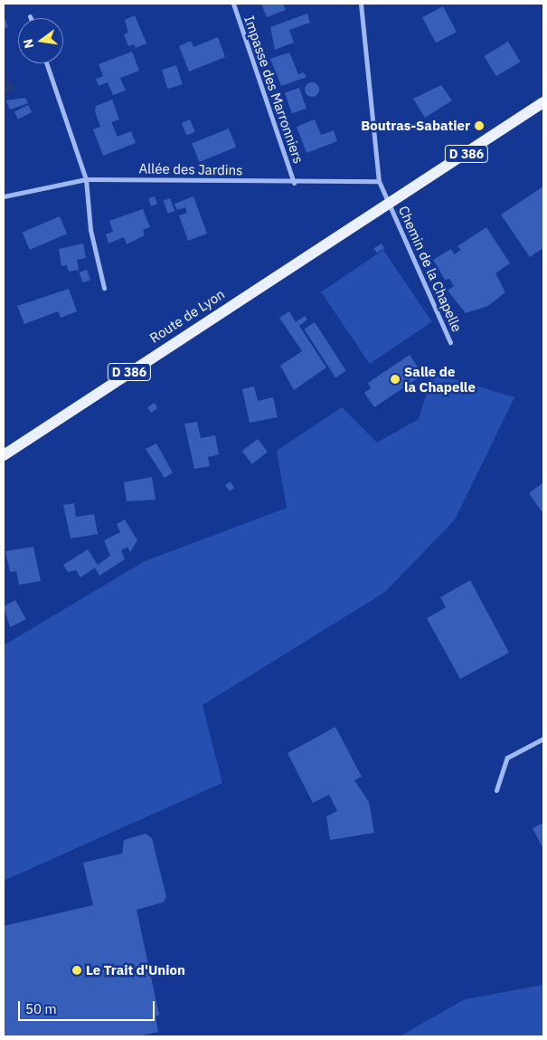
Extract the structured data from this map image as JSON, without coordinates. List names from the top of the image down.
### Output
{
  "streets": {
    "main road": ["D 386", "Route de Lyon"],
    "street": ["Impasse des Marronniers", "Allée des Jardins", "Chemin de la Chapelle"]
  },
  "crossings": [
    ["Impasse des Marronniers", "Allée des Jardins"],
    ["D 386", "Chemin de la Chapelle"],
    ["D 386", "Route de Lyon"],
    ["Allée des Jardins", "Chemin de la Chapelle"],
    ["Chemin de la Chapelle", "Route de Lyon"]
  ],
  "places": ["Boutras-Sabatier", "Salle de la Chapelle", "Le Trait d'Union"],
  "scale_bar": "50 m",
  "north": "left"
}
